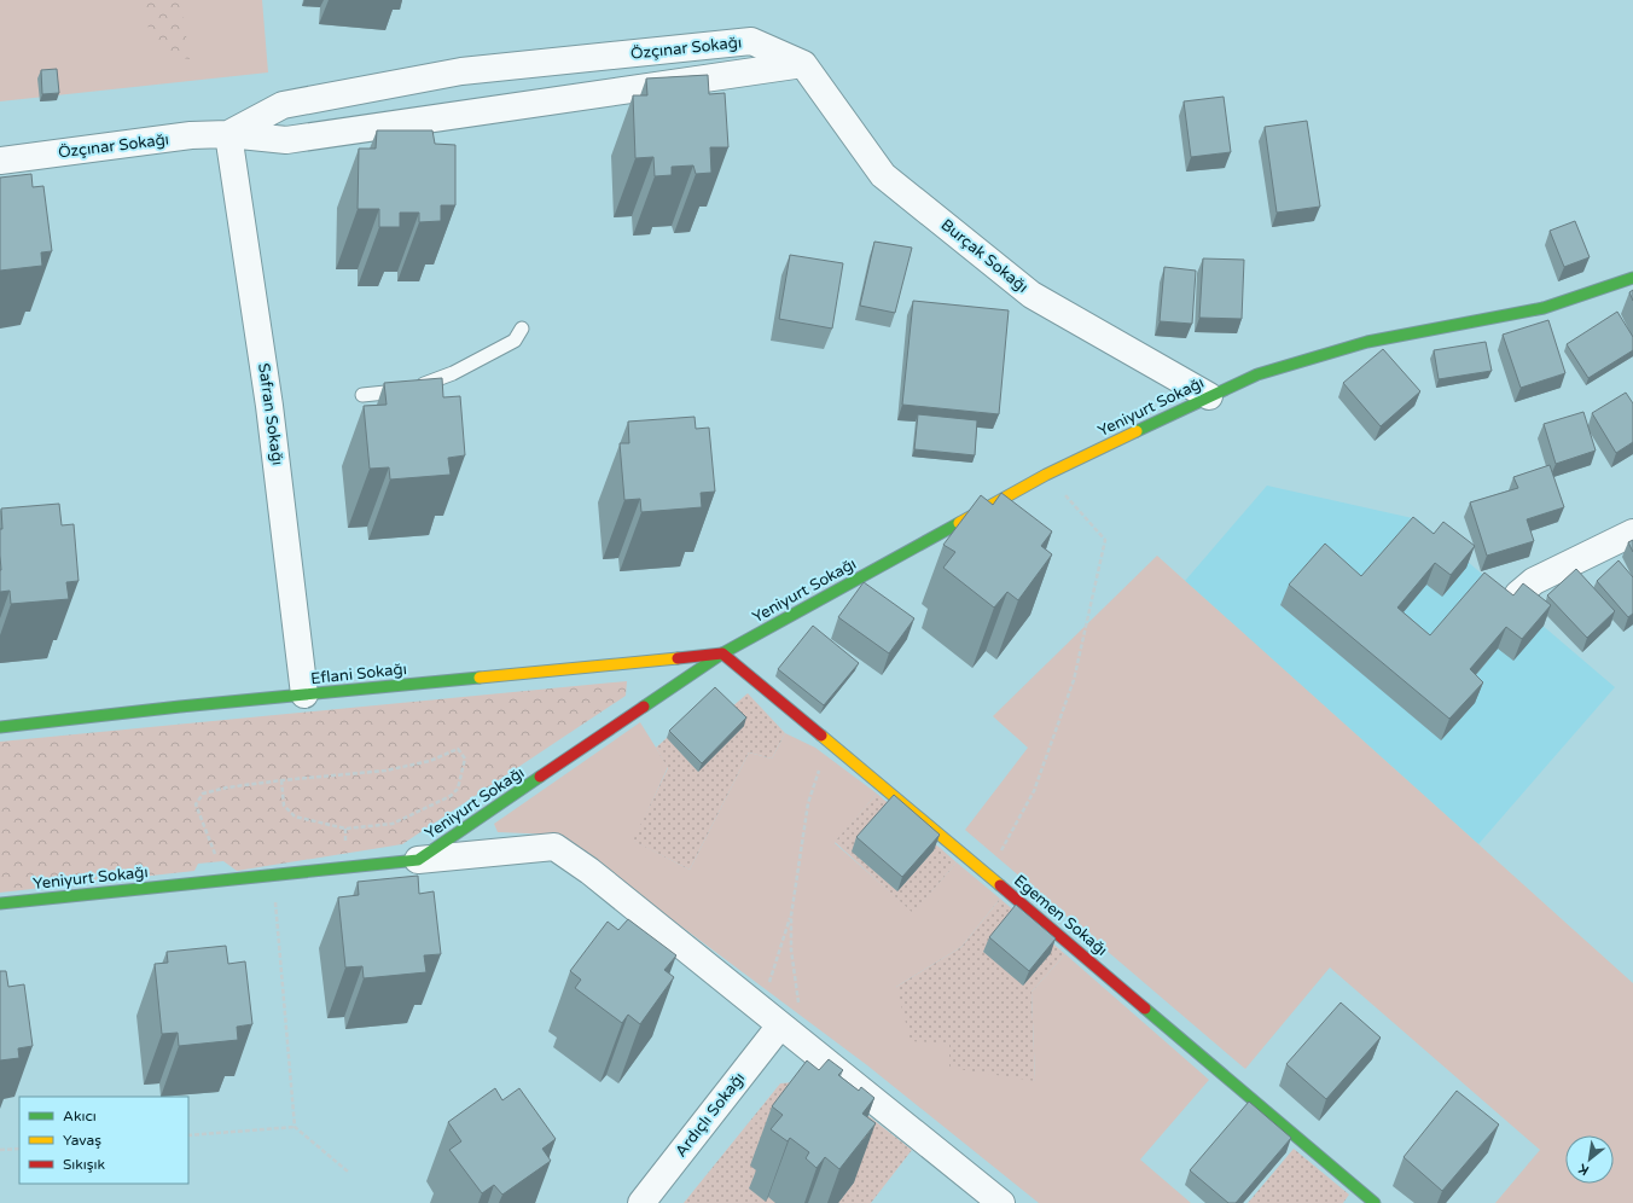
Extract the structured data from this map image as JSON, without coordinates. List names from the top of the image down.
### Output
{
  "streets": {
    "street": [
      "Özçınar Sokağı",
      "Burçak Sokağı",
      "Yeniyurt Sokağı",
      "Safran Sokağı",
      "Eflani Sokağı",
      "Egemen Sokağı",
      "Ardıçlı Sokağı"
    ]
  },
  "crossings": [
    ["Özçınar Sokağı", "Burçak Sokağı"],
    ["Özçınar Sokağı", "Safran Sokağı"],
    ["Burçak Sokağı", "Yeniyurt Sokağı"],
    ["Yeniyurt Sokağı", "Eflani Sokağı"],
    ["Yeniyurt Sokağı", "Egemen Sokağı"],
    ["Safran Sokağı", "Eflani Sokağı"],
    ["Eflani Sokağı", "Egemen Sokağı"]
  ],
  "legend": ["Akıcı", "Yavaş", "Sıkışık"],
  "north": "bottom left"
}
